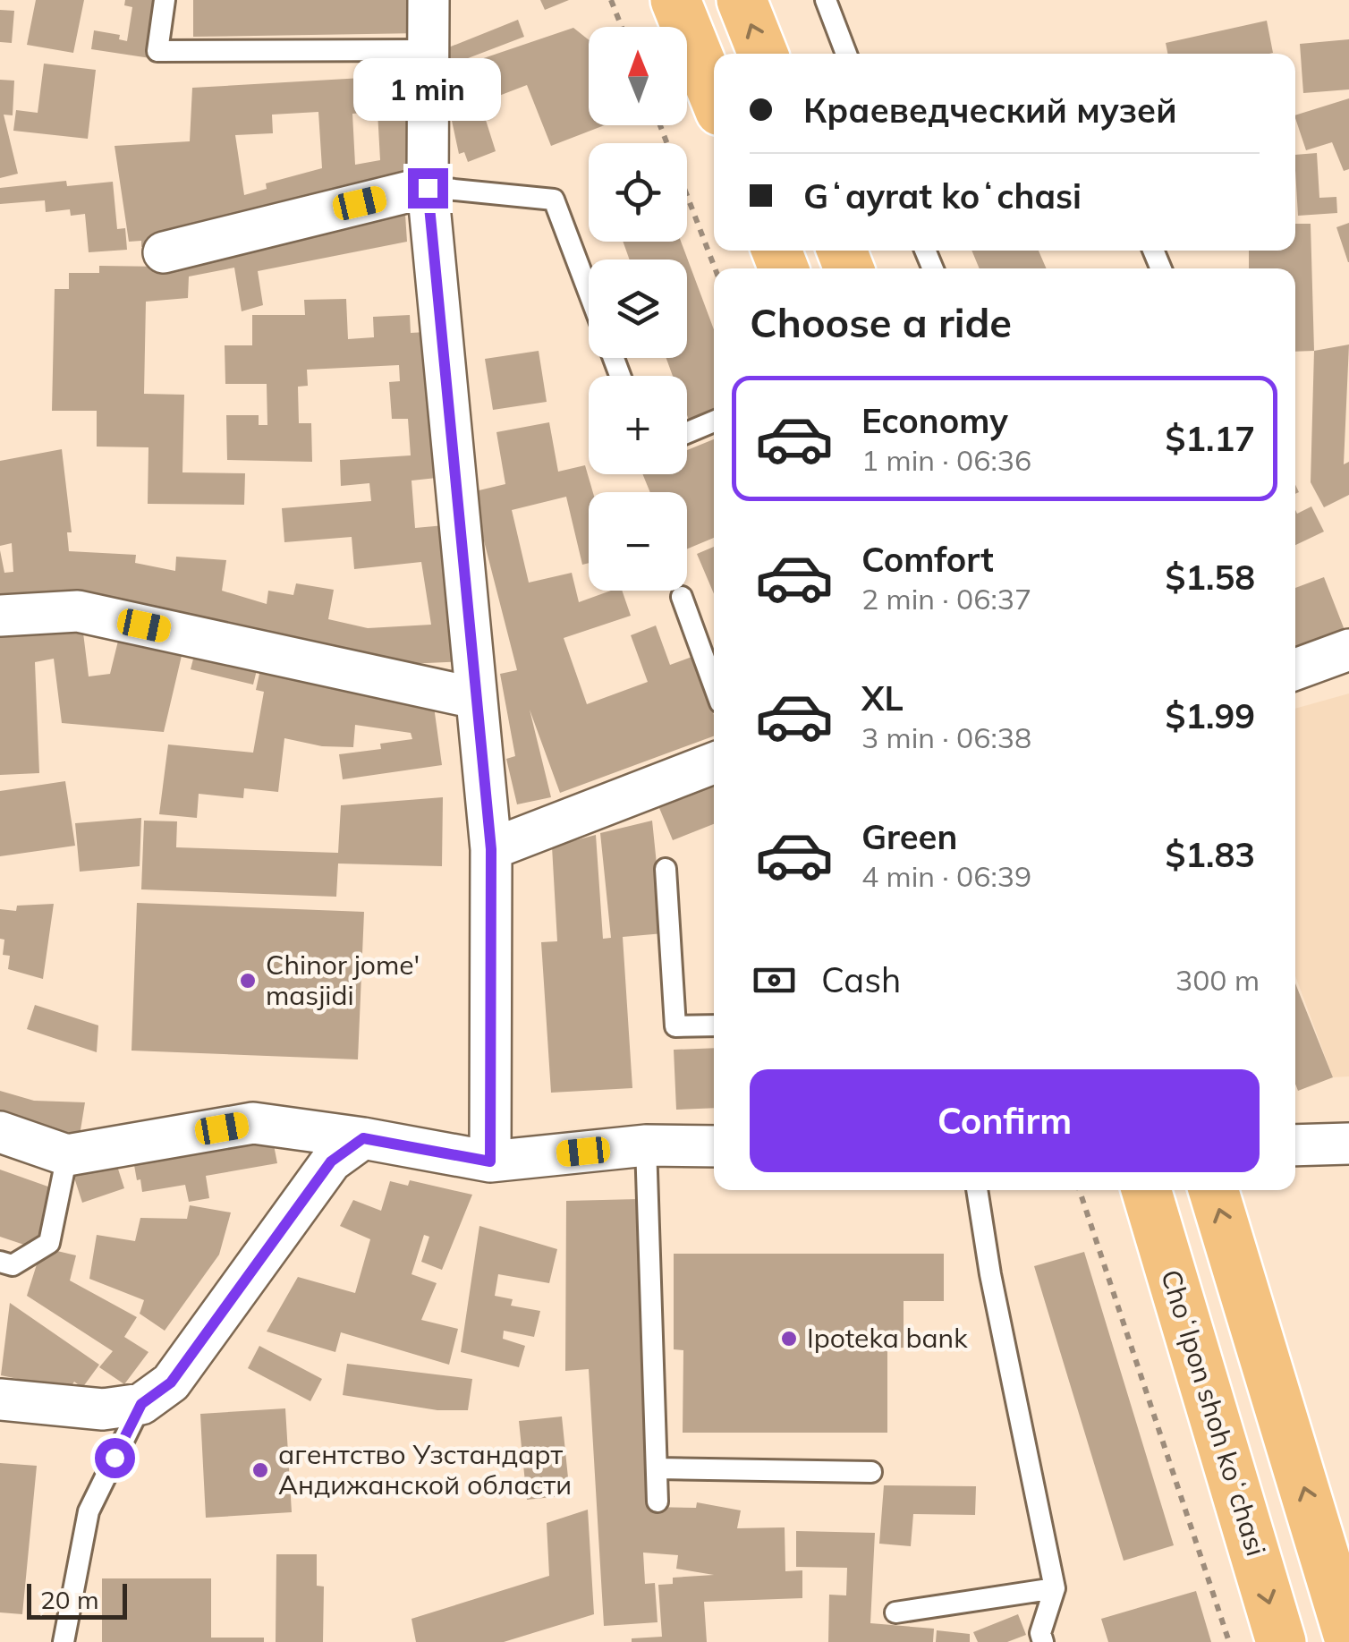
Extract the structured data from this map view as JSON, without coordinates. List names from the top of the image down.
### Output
{
  "streets": {
    "main road": ["Choʻlpon shoh koʻchasi"]
  },
  "places": ["Chinor jome' masjidi", "Ipoteka bank", "агентство Узстандарт Андижанской области"],
  "scale_bar": "20 m",
  "north": "top",
  "page": {
    "map_buttons": ["+", "−"],
    "banner": ["Краеведческий музей", "Gʻayrat koʻchasi"],
    "bubble": "1 min",
    "heading": "Choose a ride",
    "list": [
      {
        "name": "Economy",
        "note": "1 min · 06:36",
        "value": "$1.17"
      },
      {
        "name": "Comfort",
        "note": "2 min · 06:37",
        "value": "$1.58"
      },
      {
        "name": "XL",
        "note": "3 min · 06:38",
        "value": "$1.99"
      },
      {
        "name": "Green",
        "note": "4 min · 06:39",
        "value": "$1.83"
      }
    ],
    "pay": ["Cash", "300 m"],
    "buttons": "Confirm",
    "scale": "20 m"
  }
}
